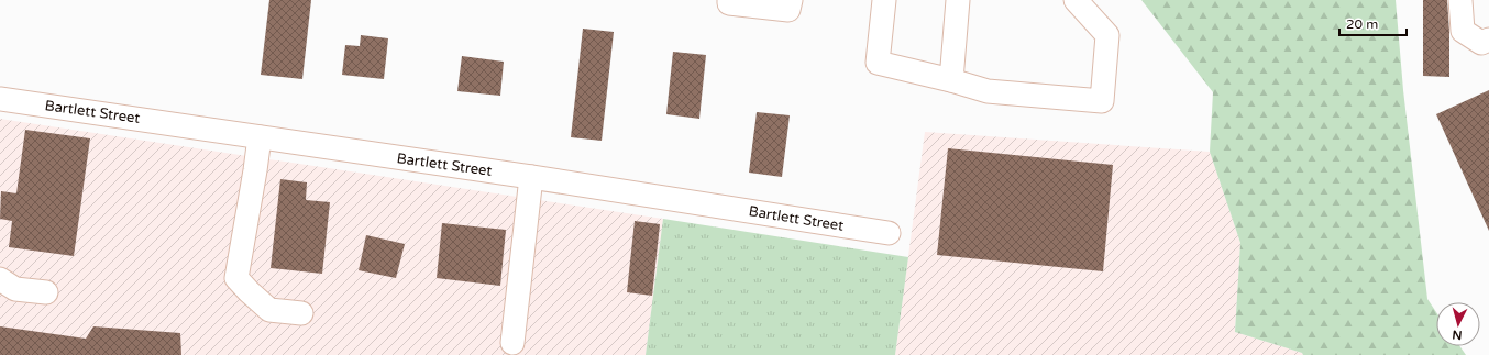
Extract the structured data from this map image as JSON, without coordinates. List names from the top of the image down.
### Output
{
  "streets": {
    "street": ["Bartlett Street"]
  },
  "scale_bar": "20 m",
  "north": "bottom"
}
